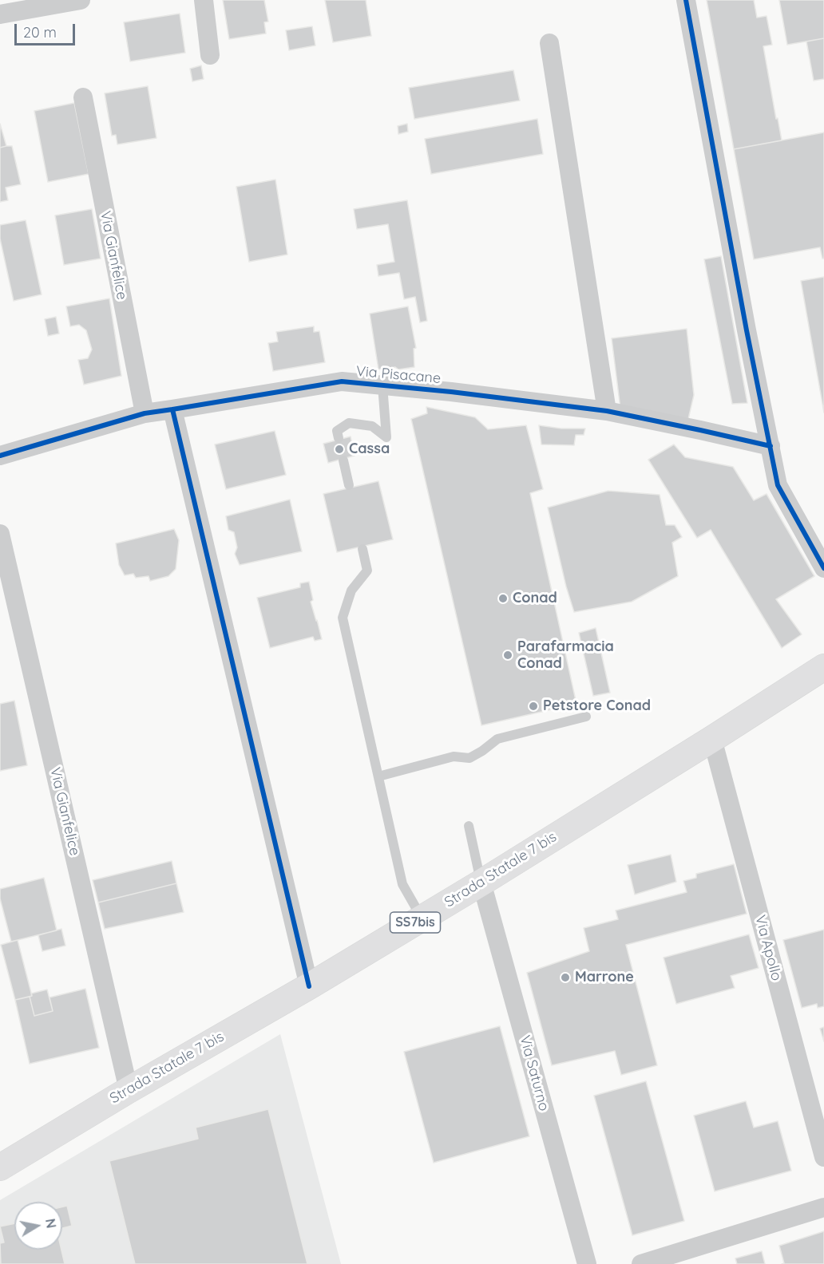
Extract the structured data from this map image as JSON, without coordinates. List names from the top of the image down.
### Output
{
  "streets": {
    "main road": ["Strada Statale 7 bis", "SS7bis"],
    "street": [
      "Via Gianfelice",
      "Via Pisacane",
      "Via Apollo",
      "Via Saturno"
    ]
  },
  "crossings": [
    ["Via Gianfelice", "Via Pisacane"],
    ["Via Gianfelice", "Strada Statale 7 bis"],
    ["Strada Statale 7 bis", "Via Apollo"],
    ["Strada Statale 7 bis", "Via Saturno"]
  ],
  "places": [
    "Cassa",
    "Conad",
    "Parafarmacia Conad",
    "Petstore Conad",
    "Marrone"
  ],
  "scale_bar": "20 m",
  "north": "right"
}
